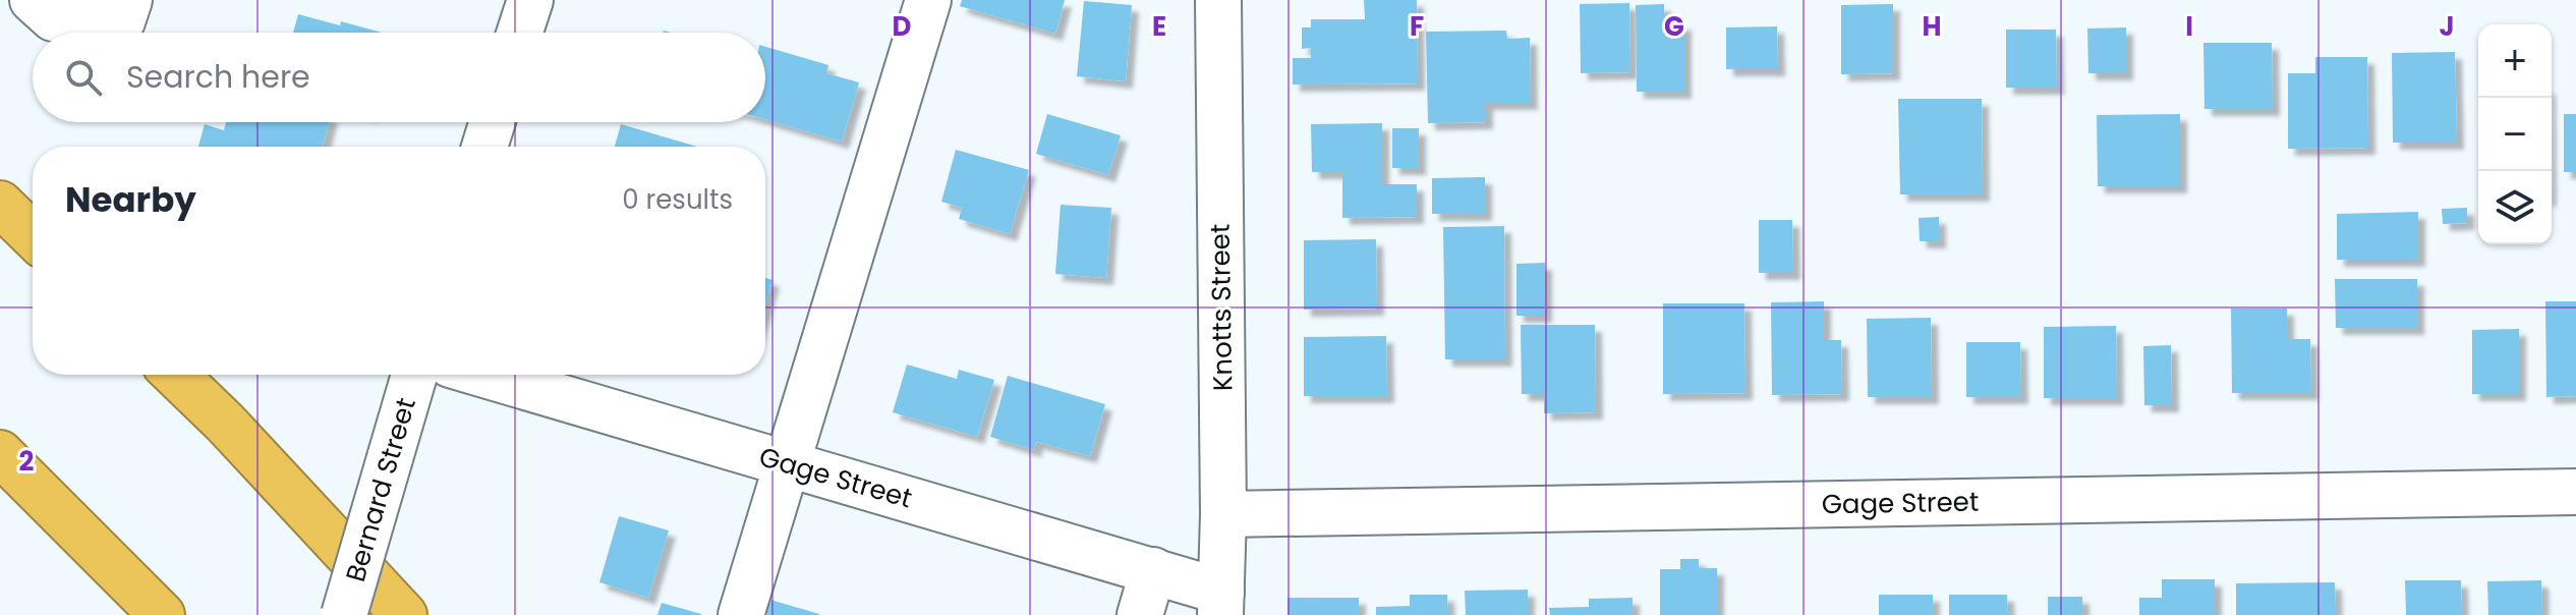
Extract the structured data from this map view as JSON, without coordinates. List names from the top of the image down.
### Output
{
  "streets": {
    "street": ["Knotts Street", "Gage Street", "Bernard Street"]
  },
  "crossings": [
    ["Knotts Street", "Gage Street"]
  ],
  "page": {
    "map_buttons": ["+", "−"],
    "search": "Search here",
    "heading": ["Nearby", "0 results"]
  },
  "grid": {
    "columns": [
      "D",
      "E",
      "F",
      "G",
      "H",
      "I",
      "J"
    ],
    "rows": ["2"]
  }
}
